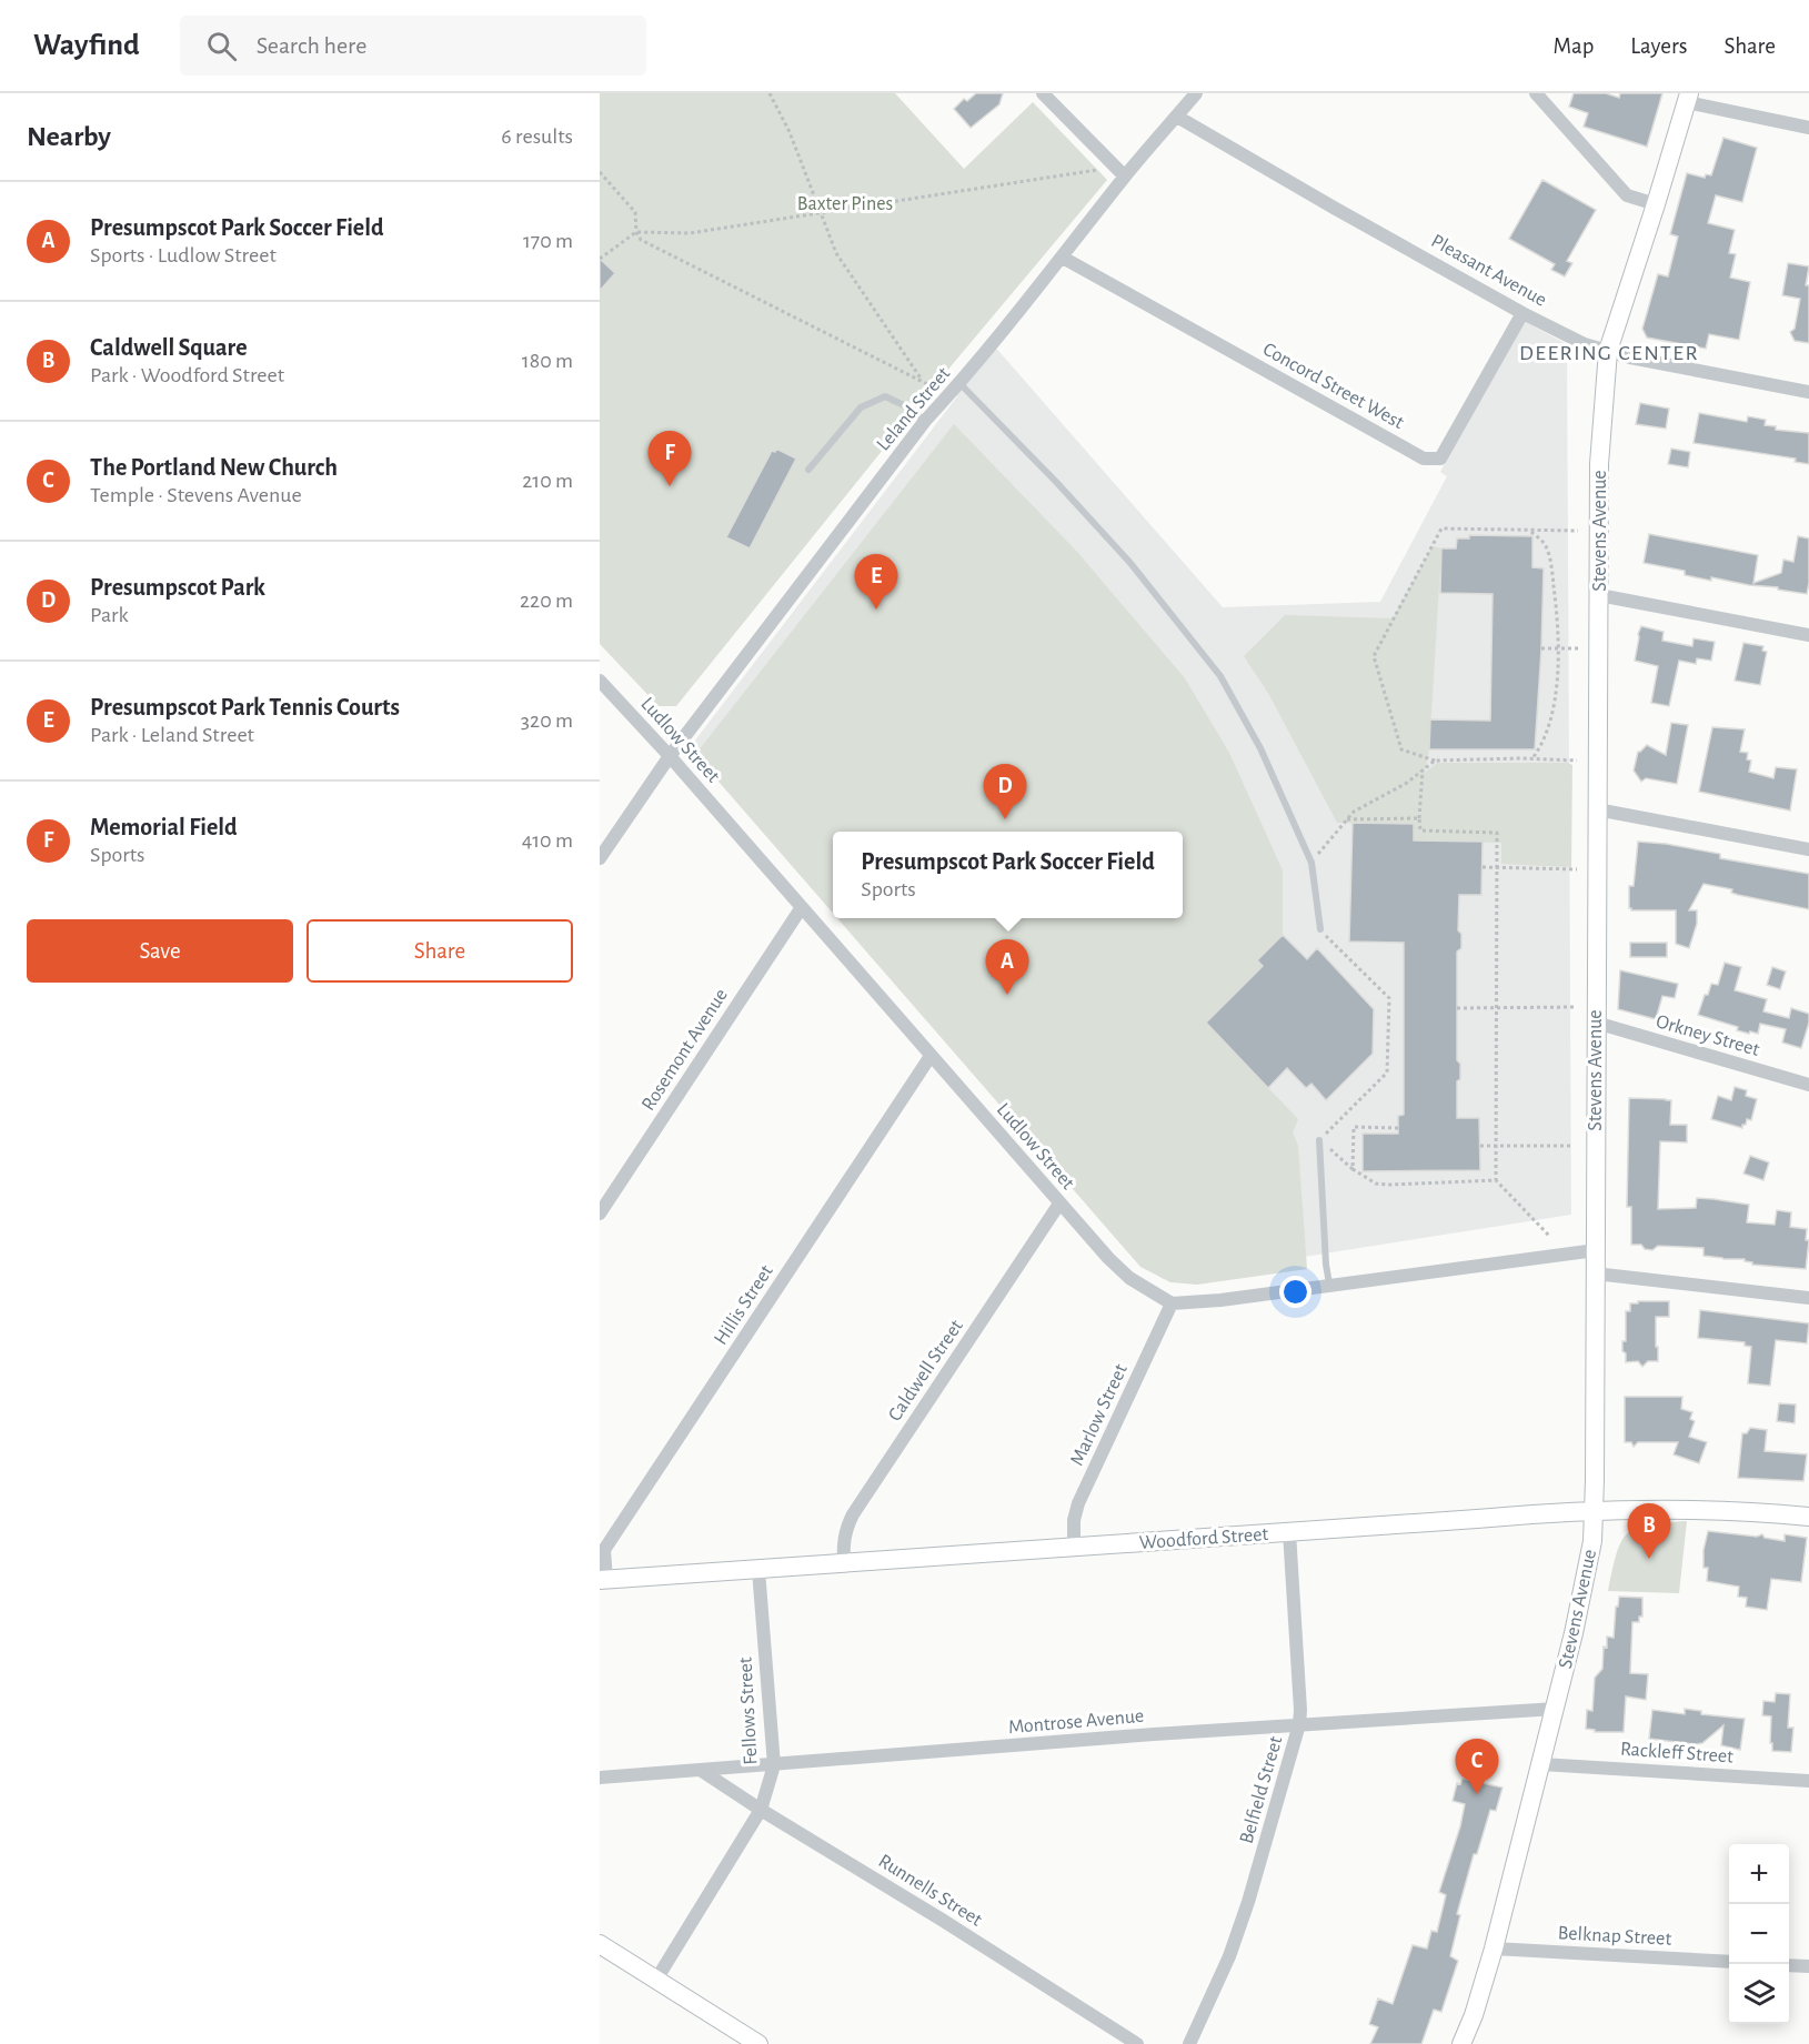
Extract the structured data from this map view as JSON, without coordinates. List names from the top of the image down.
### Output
{
  "streets": {
    "main road": ["Stevens Avenue", "Woodford Street"],
    "street": [
      "Pleasant Avenue",
      "Concord Street West",
      "Leland Street",
      "Ludlow Street",
      "Orkney Street",
      "Rosemont Avenue",
      "Hillis Street",
      "Caldwell Street",
      "Marlow Street",
      "Fellows Street",
      "Montrose Avenue",
      "Rackleff Street",
      "Belfield Street",
      "Runnells Street",
      "Belknap Street"
    ]
  },
  "crossings": [
    ["Pleasant Avenue", "Concord Street West"],
    ["Pleasant Avenue", "Leland Street"],
    ["Pleasant Avenue", "Stevens Avenue"],
    ["Concord Street West", "Leland Street"],
    ["Leland Street", "Ludlow Street"],
    ["Stevens Avenue", "Orkney Street"],
    ["Stevens Avenue", "Woodford Street"],
    ["Stevens Avenue", "Montrose Avenue"],
    ["Stevens Avenue", "Rackleff Street"],
    ["Stevens Avenue", "Belknap Street"],
    ["Ludlow Street", "Rosemont Avenue"],
    ["Ludlow Street", "Hillis Street"],
    ["Ludlow Street", "Caldwell Street"],
    ["Ludlow Street", "Marlow Street"],
    ["Hillis Street", "Woodford Street"],
    ["Caldwell Street", "Woodford Street"],
    ["Marlow Street", "Woodford Street"],
    ["Woodford Street", "Fellows Street"],
    ["Woodford Street", "Belfield Street"],
    ["Fellows Street", "Montrose Avenue"],
    ["Fellows Street", "Runnells Street"],
    ["Montrose Avenue", "Belfield Street"],
    ["Montrose Avenue", "Runnells Street"]
  ],
  "districts": ["DEERING CENTER"],
  "parks": ["Baxter Pines"],
  "page": {
    "header": "Wayfind",
    "search": "Search here",
    "nav": ["Map", "Layers", "Share"],
    "heading": ["Nearby", "6 results"],
    "list": [
      {
        "mark": "A",
        "name": "Presumpscot Park Soccer Field",
        "note": "Sports · Ludlow Street",
        "value": "170 m"
      },
      {
        "mark": "B",
        "name": "Caldwell Square",
        "note": "Park · Woodford Street",
        "value": "180 m"
      },
      {
        "mark": "C",
        "name": "The Portland New Church",
        "note": "Temple · Stevens Avenue",
        "value": "210 m"
      },
      {
        "mark": "D",
        "name": "Presumpscot Park",
        "note": "Park",
        "value": "220 m"
      },
      {
        "mark": "E",
        "name": "Presumpscot Park Tennis Courts",
        "note": "Park · Leland Street",
        "value": "320 m"
      },
      {
        "mark": "F",
        "name": "Memorial Field",
        "note": "Sports",
        "value": "410 m"
      }
    ],
    "pins": [
      "F",
      "E",
      "D",
      "A",
      "B",
      "C"
    ],
    "popup": ["Presumpscot Park Soccer Field", "Sports"],
    "buttons": ["Save", "Share"],
    "map_buttons": ["+", "−"]
  }
}
